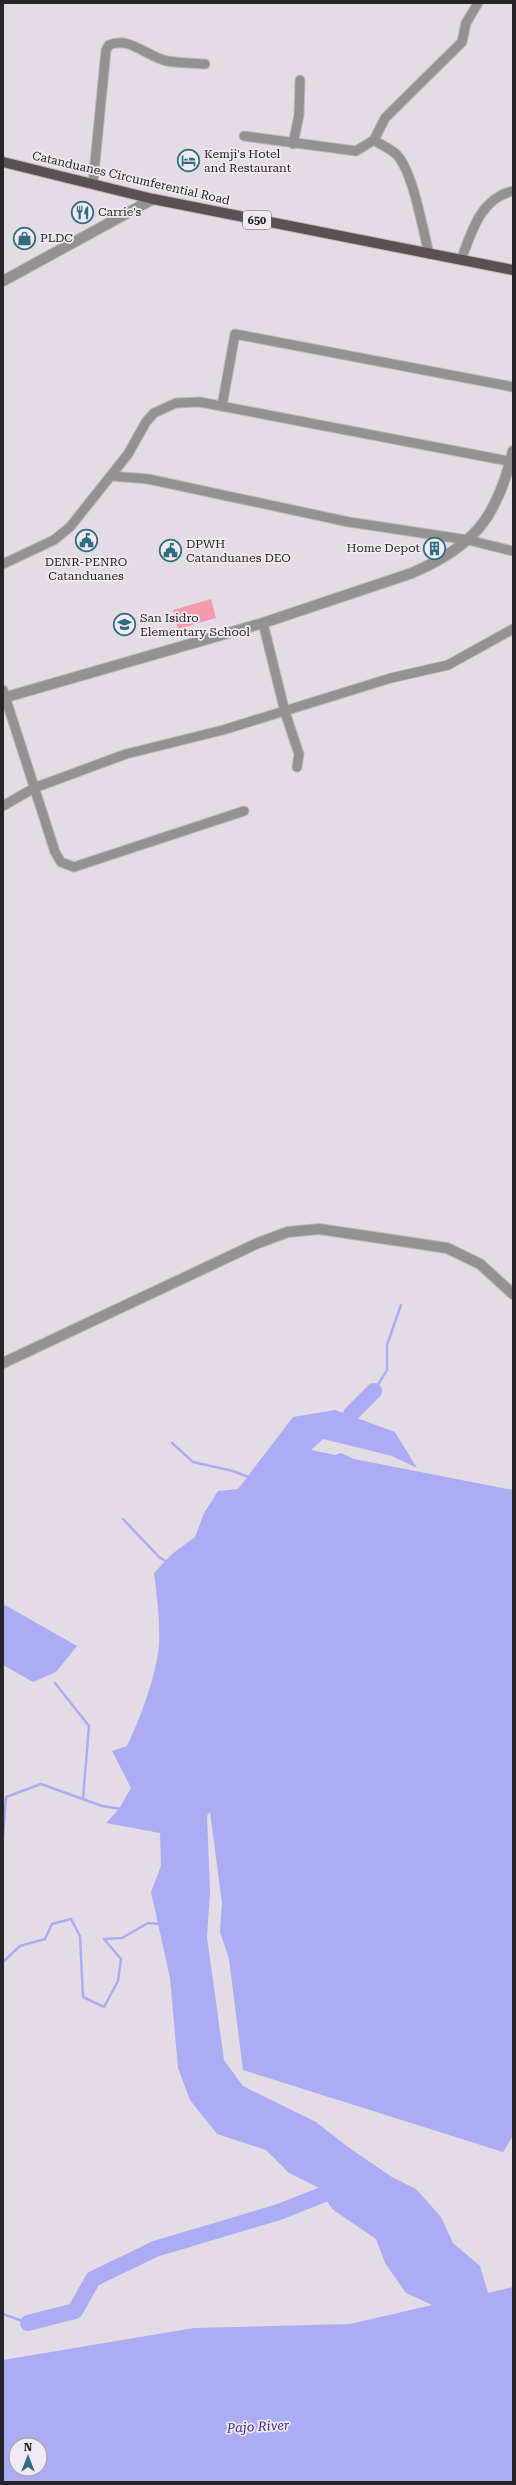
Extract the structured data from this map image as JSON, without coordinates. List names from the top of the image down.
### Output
{
  "streets": {
    "main road": ["Catanduanes Circumferential Road", "650"]
  },
  "water": ["Pajo River"],
  "places": {
    "hotel": ["Kemji's Hotel and Restaurant"],
    "restaurant": ["Carrie's"],
    "shop": ["PLDC"],
    "public building": ["DENR-PENRO Catanduanes", "DPWH Catanduanes DEO"],
    "building": ["Home Depot"],
    "school or university": ["San Isidro Elementary School"]
  },
  "north": "top"
}
